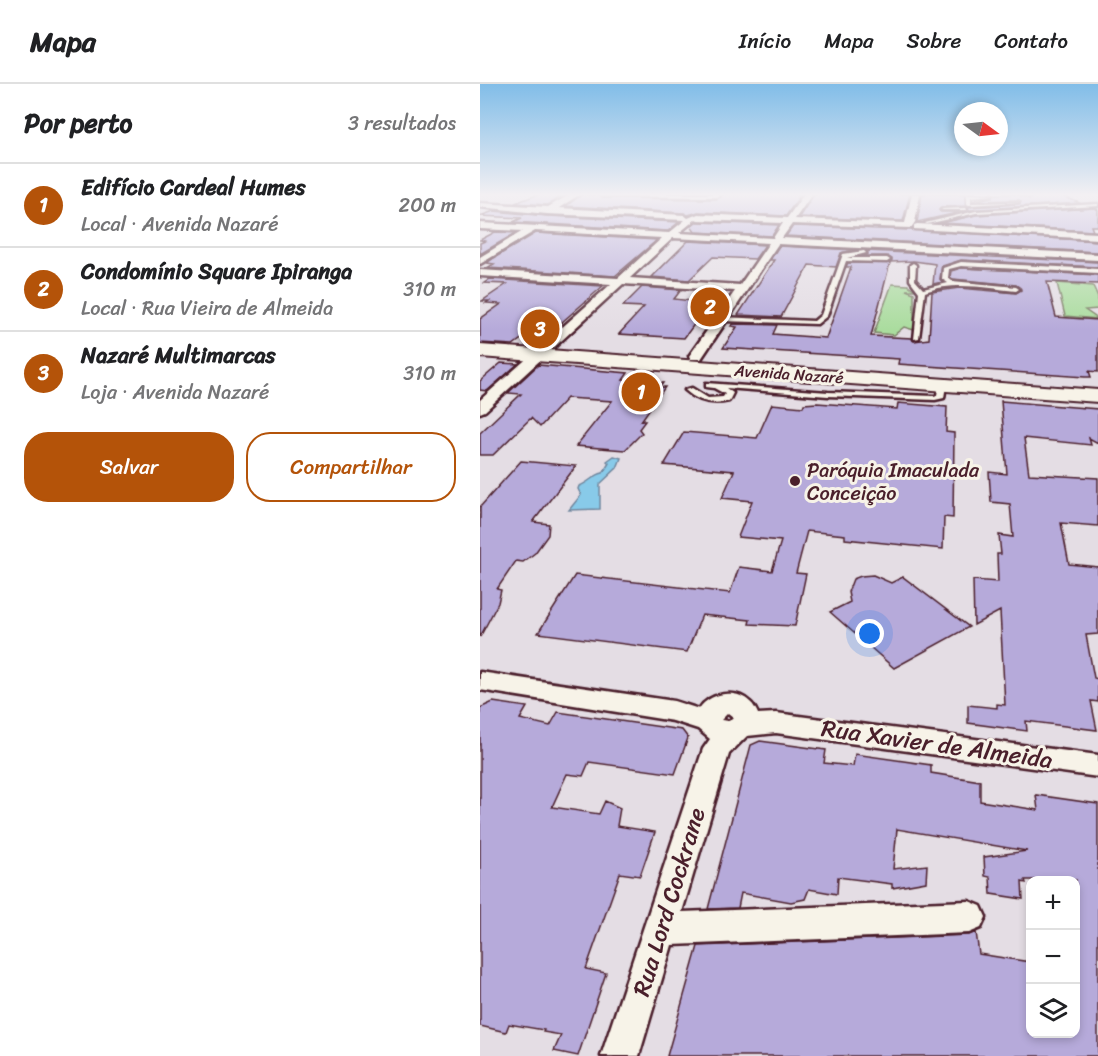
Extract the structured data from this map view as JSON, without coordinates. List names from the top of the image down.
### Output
{
  "streets": {
    "main road": ["Avenida Nazaré"],
    "street": ["Rua Xavier de Almeida", "Rua Lord Cockrane"]
  },
  "crossings": [
    ["Rua Xavier de Almeida", "Rua Lord Cockrane"]
  ],
  "places": ["Paróquia Imaculada Conceição"],
  "north": "right",
  "page": {
    "header": "Mapa",
    "nav": [
      "Início",
      "Mapa",
      "Sobre",
      "Contato"
    ],
    "heading": ["Por perto", "3 resultados"],
    "list": [
      {
        "mark": "1",
        "name": "Edifício Cardeal Humes",
        "note": "Local · Avenida Nazaré",
        "value": "200 m"
      },
      {
        "mark": "2",
        "name": "Condomínio Square Ipiranga",
        "note": "Local · Rua Vieira de Almeida",
        "value": "310 m"
      },
      {
        "mark": "3",
        "name": "Nazaré Multimarcas",
        "note": "Loja · Avenida Nazaré",
        "value": "310 m"
      }
    ],
    "pins": ["2", "3", "1"],
    "buttons": ["Salvar", "Compartilhar"],
    "map_buttons": ["+", "−"]
  }
}
